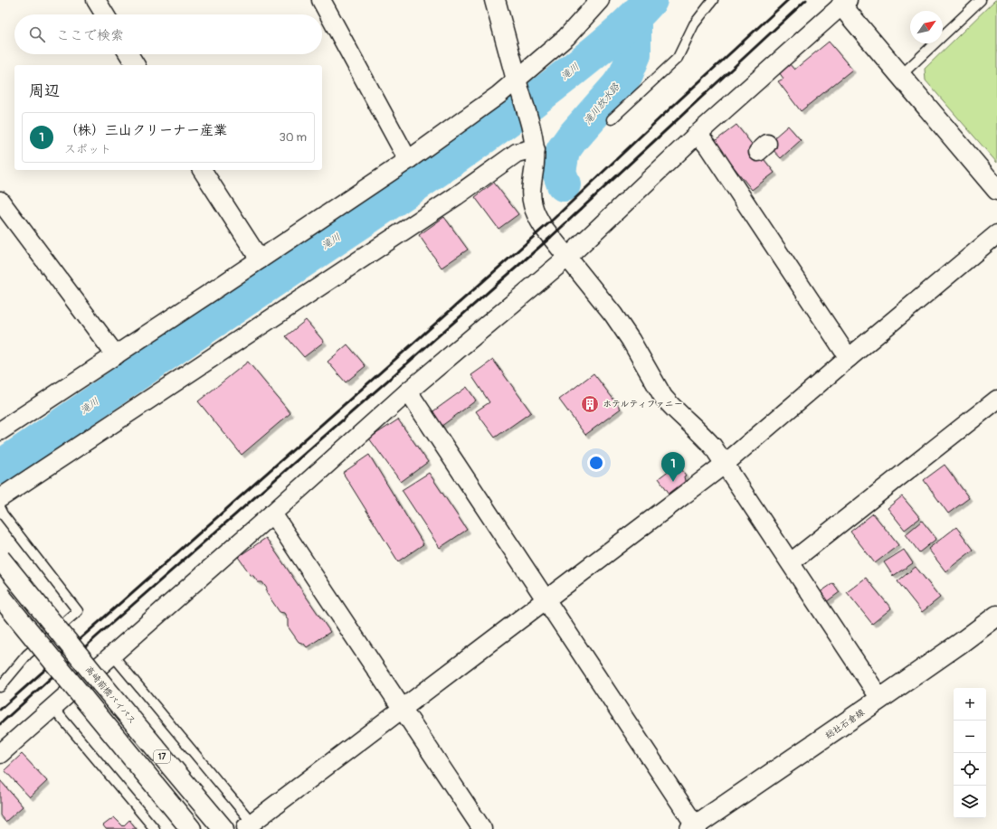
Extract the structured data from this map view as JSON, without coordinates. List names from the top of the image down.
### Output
{
  "streets": {
    "main road": ["高崎前橋バイパス", "総社石倉線", "17"]
  },
  "water": ["滝川", "滝川放水路"],
  "places": {
    "building": ["ホテルティファニー"]
  },
  "north": "top right",
  "page": {
    "search": "ここで検索",
    "heading": "周辺",
    "list": [
      {
        "mark": "1",
        "name": "（株）三山クリーナー産業",
        "note": "スポット",
        "value": "30 m"
      }
    ],
    "pins": "1",
    "map_buttons": ["+", "−"]
  }
}
